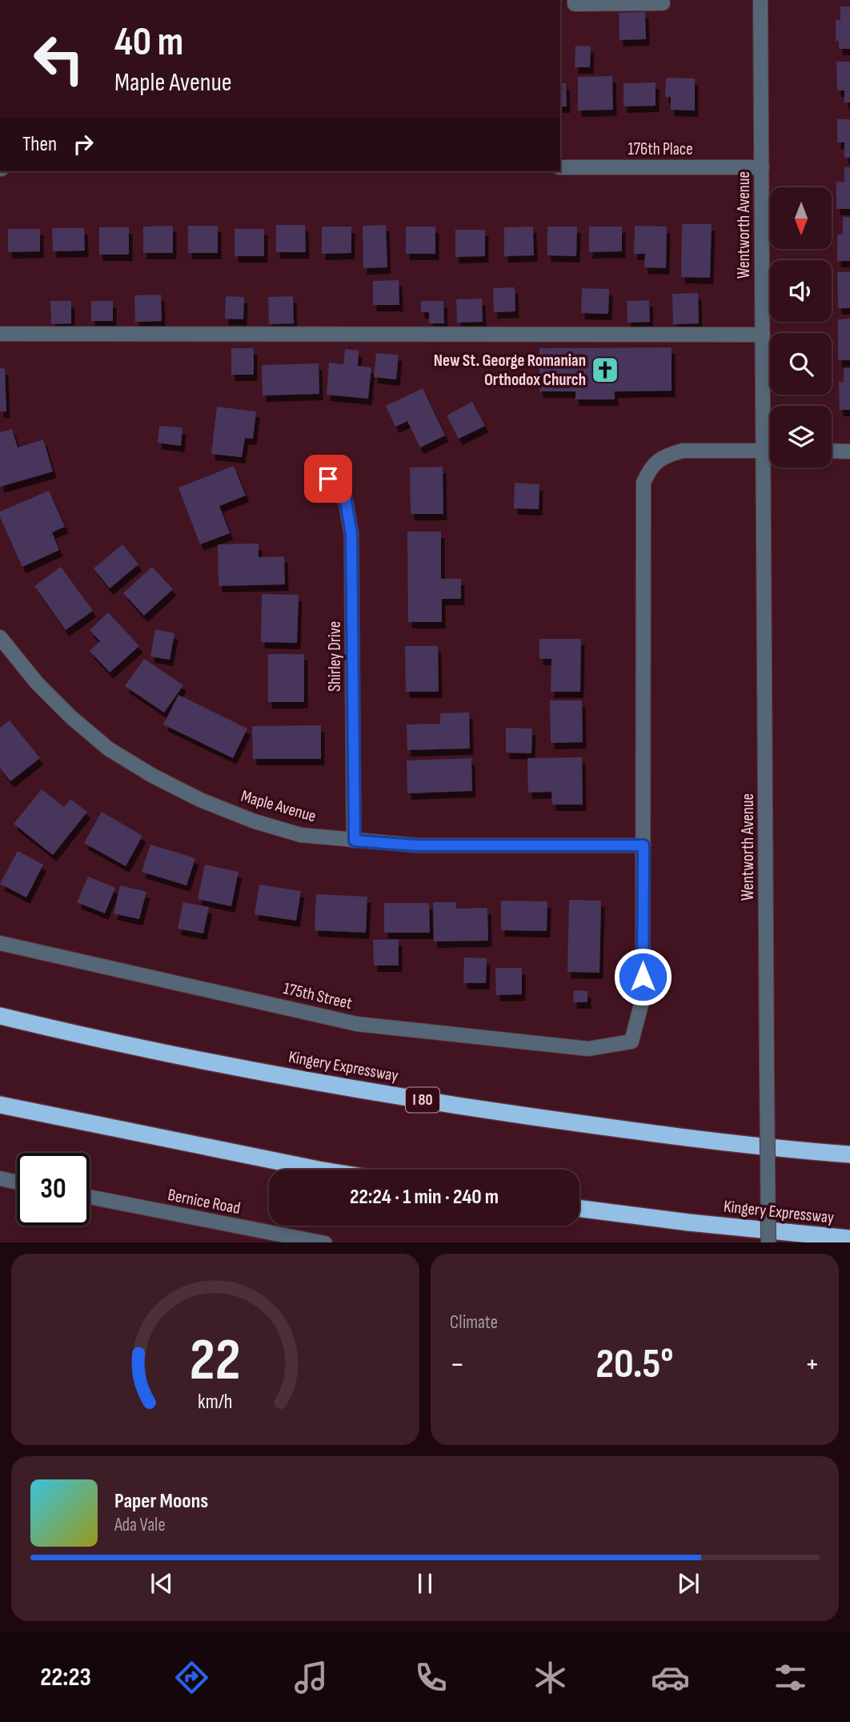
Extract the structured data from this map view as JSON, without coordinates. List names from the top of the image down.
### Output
{
  "streets": {
    "highway": ["Kingery Expressway", "I 80"],
    "street": [
      "176th Place",
      "Wentworth Avenue",
      "Shirley Drive",
      "Maple Avenue",
      "175th Street",
      "Bernice Road"
    ]
  },
  "crossings": [
    ["176th Place", "Wentworth Avenue"],
    ["Shirley Drive", "Maple Avenue"],
    ["Maple Avenue", "175th Street"]
  ],
  "places": {
    "church": ["New St. George Romanian Orthodox Church"]
  },
  "north": "bottom",
  "page": {
    "turn": ["40 m", "Maple Avenue"],
    "then": "Then",
    "limit": "30",
    "trip": "22:24 · 1 min · 240 m",
    "tile": "Climate",
    "heat": ["−", "20.5°", "+"],
    "song": ["Paper Moons", "Ada Vale"],
    "tabs": "22:23",
    "gauge": ["22", "km/h"]
  }
}
